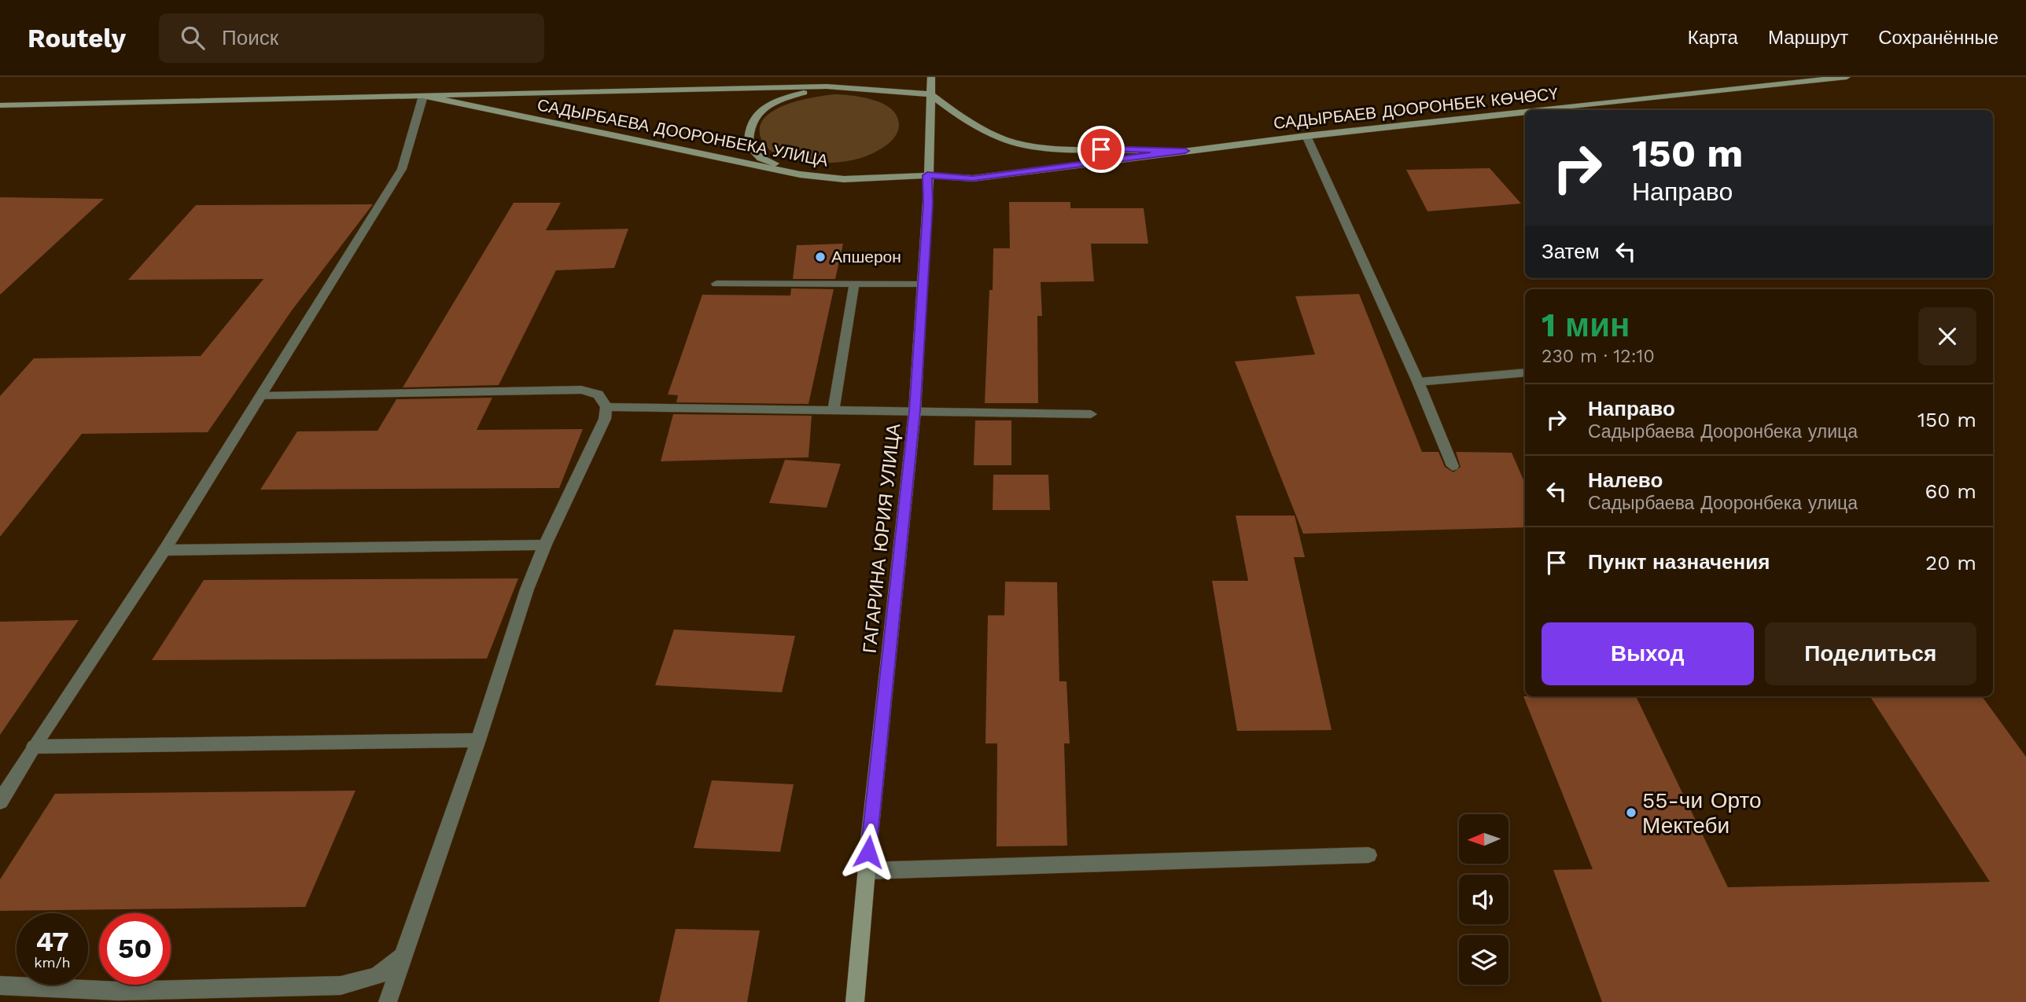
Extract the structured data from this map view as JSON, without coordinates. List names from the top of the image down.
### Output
{
  "streets": {
    "main road": ["САДЫРБАЕВ ДООРОНБЕК КӨЧӨСҮ", "САДЫРБАЕВА ДООРОНБЕКА УЛИЦА", "ГАГАРИНА ЮРИЯ УЛИЦА"]
  },
  "crossings": [
    ["САДЫРБАЕВ ДООРОНБЕК КӨЧӨСҮ", "САДЫРБАЕВА ДООРОНБЕКА УЛИЦА"],
    ["САДЫРБАЕВА ДООРОНБЕКА УЛИЦА", "ГАГАРИНА ЮРИЯ УЛИЦА"]
  ],
  "places": ["Апшерон", "55-чи Орто Мектеби"],
  "north": "left",
  "page": {
    "header": "Routely",
    "search": "Поиск",
    "nav": ["Карта", "Маршрут", "Сохранённые"],
    "turn": ["150 m", "Направо"],
    "then": "Затем",
    "heading": ["1 мин", "230 m · 12:10"],
    "list": [
      {
        "name": "Направо",
        "note": "Садырбаева Дооронбека улица",
        "value": "150 m"
      },
      {
        "name": "Налево",
        "note": "Садырбаева Дооронбека улица",
        "value": "60 m"
      },
      {
        "name": "Пункт назначения",
        "value": "20 m"
      }
    ],
    "buttons": ["Выход", "Поделиться"],
    "speed": "47 km/h",
    "limit": "50"
  }
}
